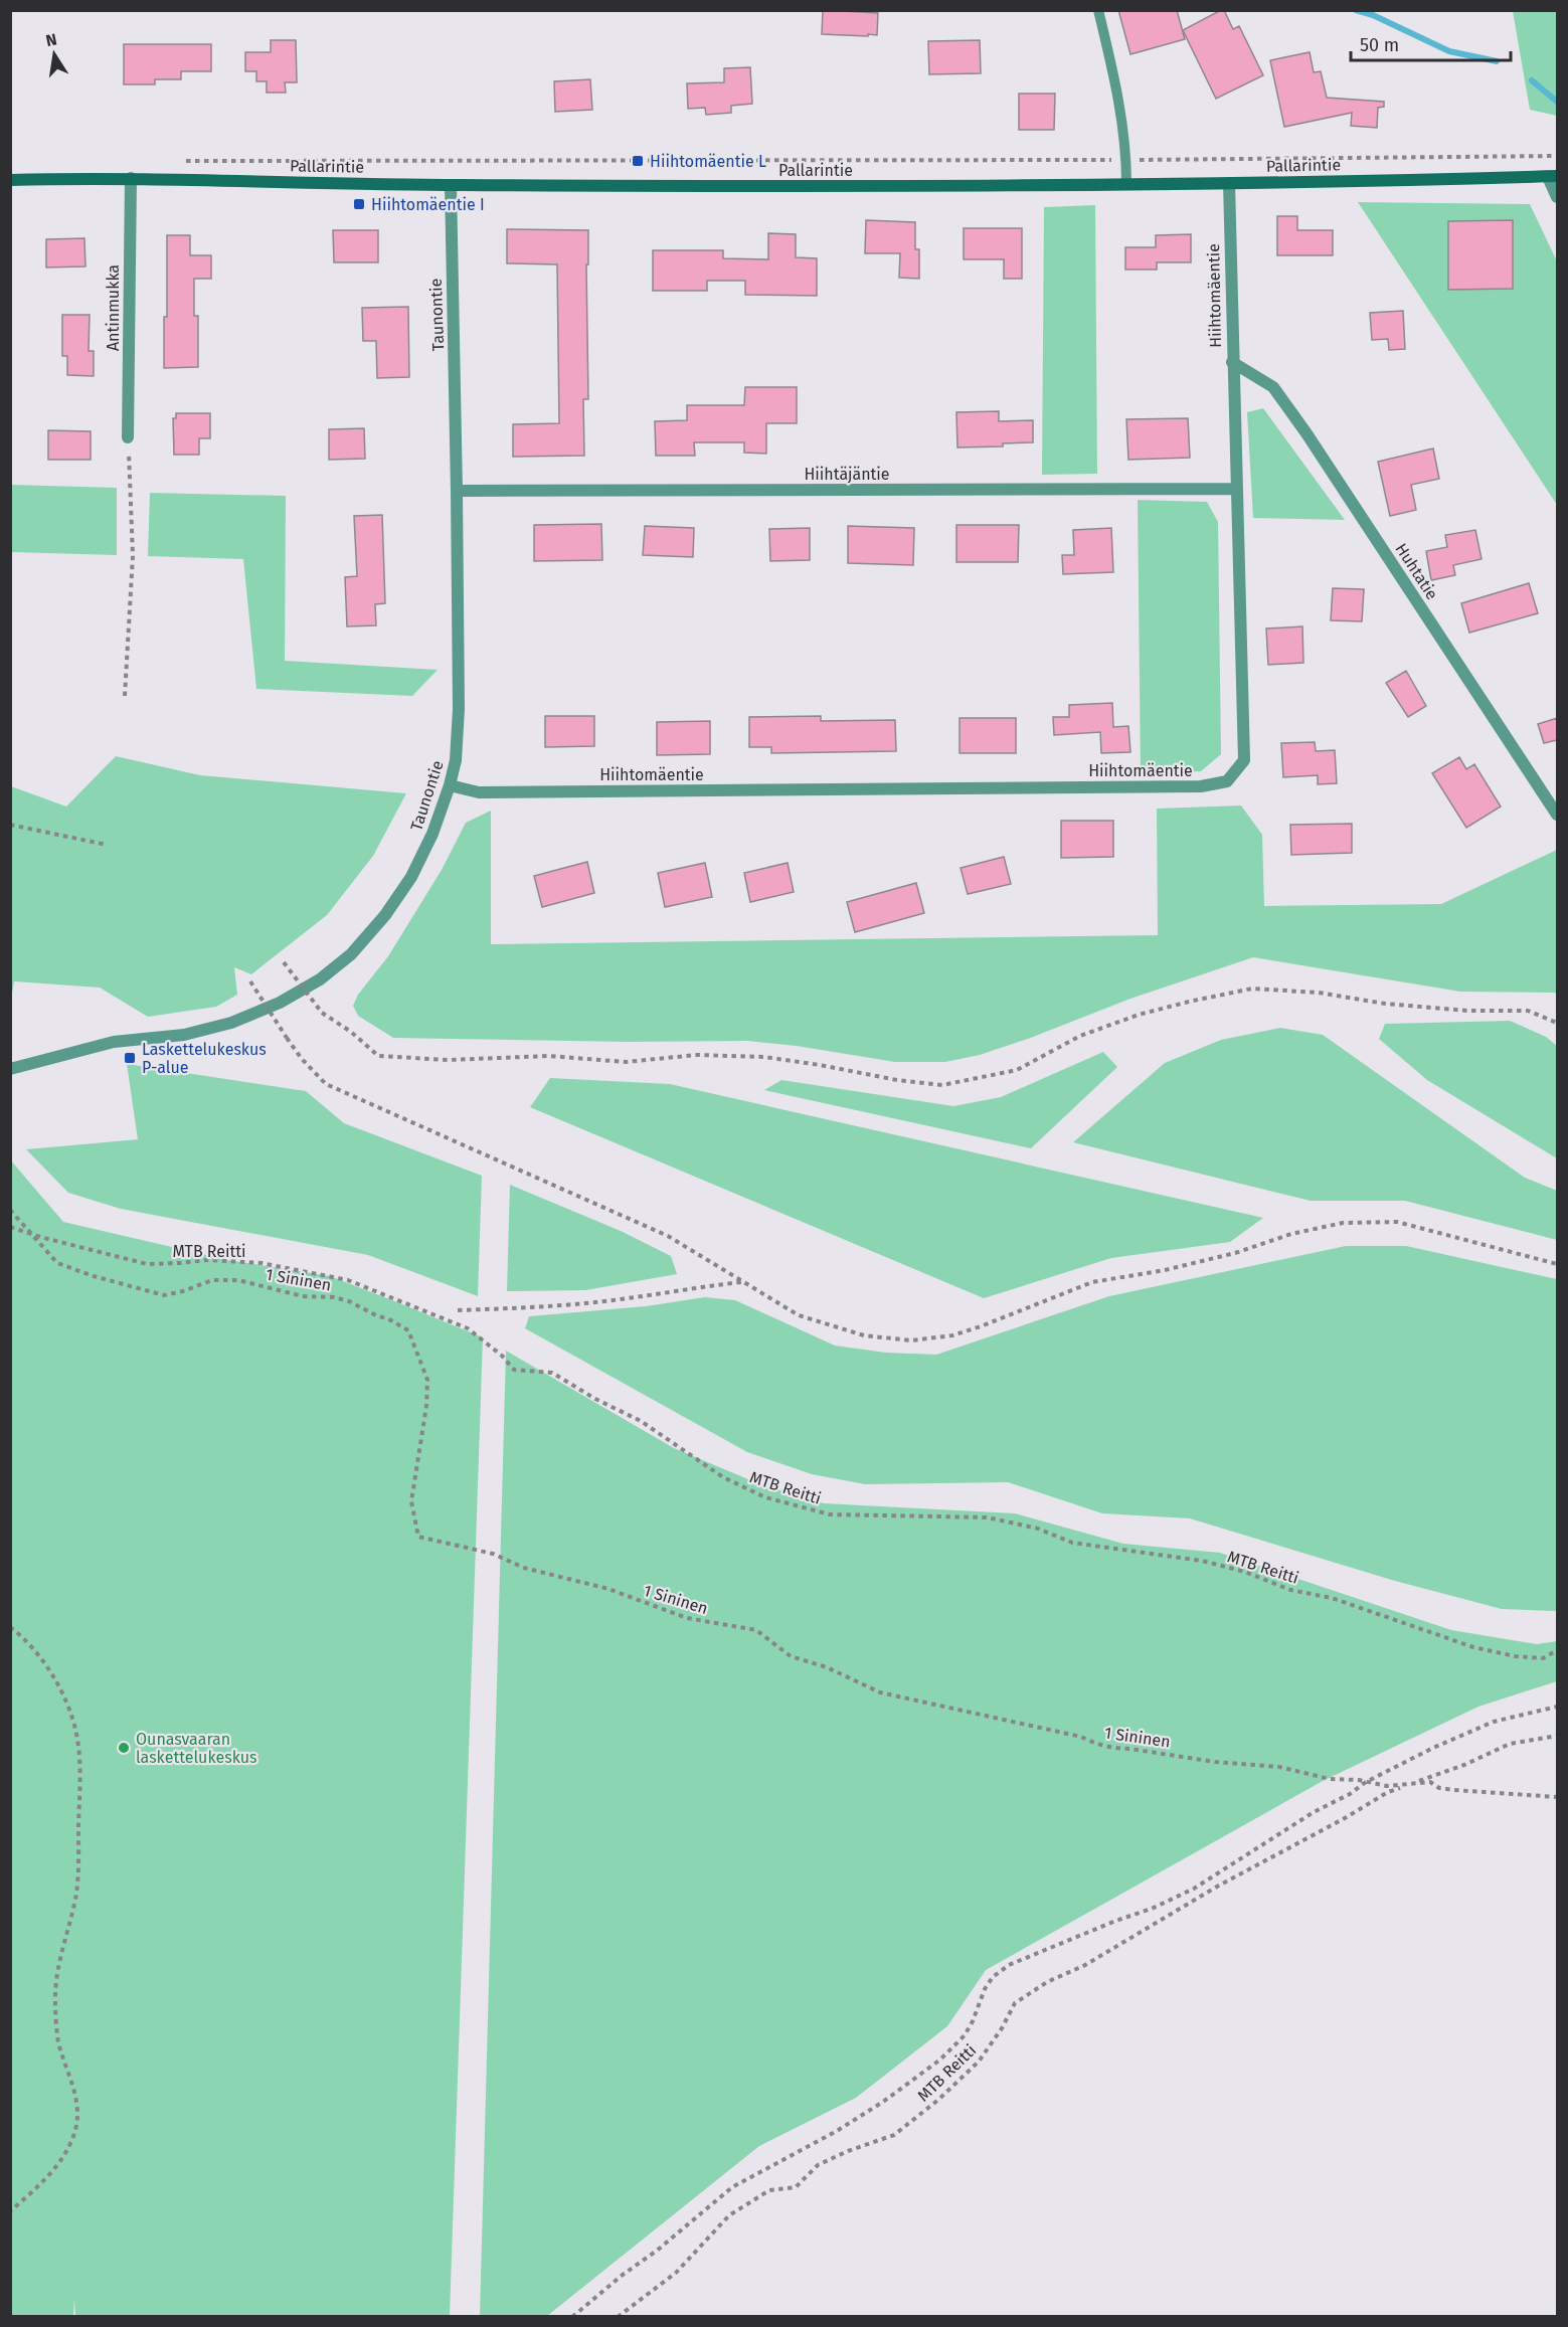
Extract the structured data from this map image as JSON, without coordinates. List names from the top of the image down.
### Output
{
  "streets": {
    "street": [
      "Pallarintie",
      "Hiihtomäentie",
      "Antinmukka",
      "Taunontie",
      "Hiihtäjäntie",
      "Huhtatie"
    ],
    "path": ["MTB Reitti", "1 Sininen"]
  },
  "crossings": [
    ["Pallarintie", "Hiihtomäentie"],
    ["Pallarintie", "Antinmukka"],
    ["Pallarintie", "Taunontie"],
    ["Hiihtomäentie", "Taunontie"],
    ["Hiihtomäentie", "Hiihtäjäntie"],
    ["Hiihtomäentie", "Huhtatie"],
    ["Taunontie", "Hiihtäjäntie"],
    ["MTB Reitti", "1 Sininen"]
  ],
  "places": {
    "transit": ["Hiihtomäentie L", "Hiihtomäentie I", "Laskettelukeskus P-alue"],
    "other": ["Ounasvaaran laskettelukeskus"]
  },
  "scale_bar": "50 m",
  "north": "top"
}
